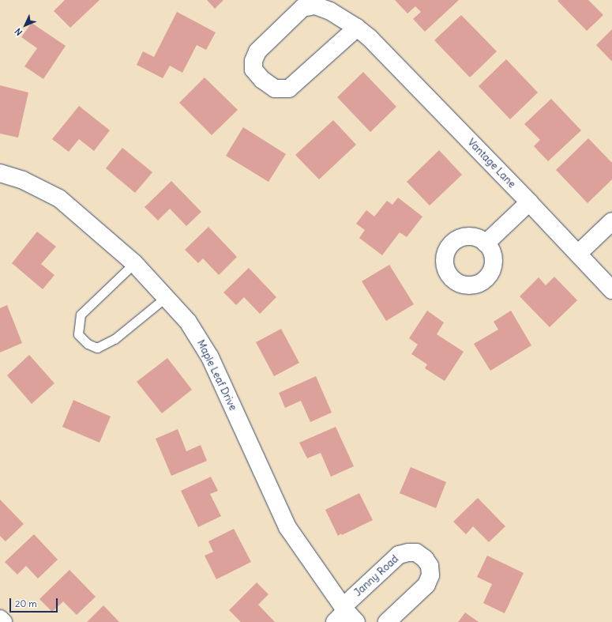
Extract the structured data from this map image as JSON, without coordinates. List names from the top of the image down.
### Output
{
  "streets": {
    "street": ["Vantage Lane", "Maple Leaf Drive", "Janny Road"]
  },
  "crossings": [
    ["Maple Leaf Drive", "Janny Road"]
  ],
  "scale_bar": "20 m",
  "north": "bottom left"
}
